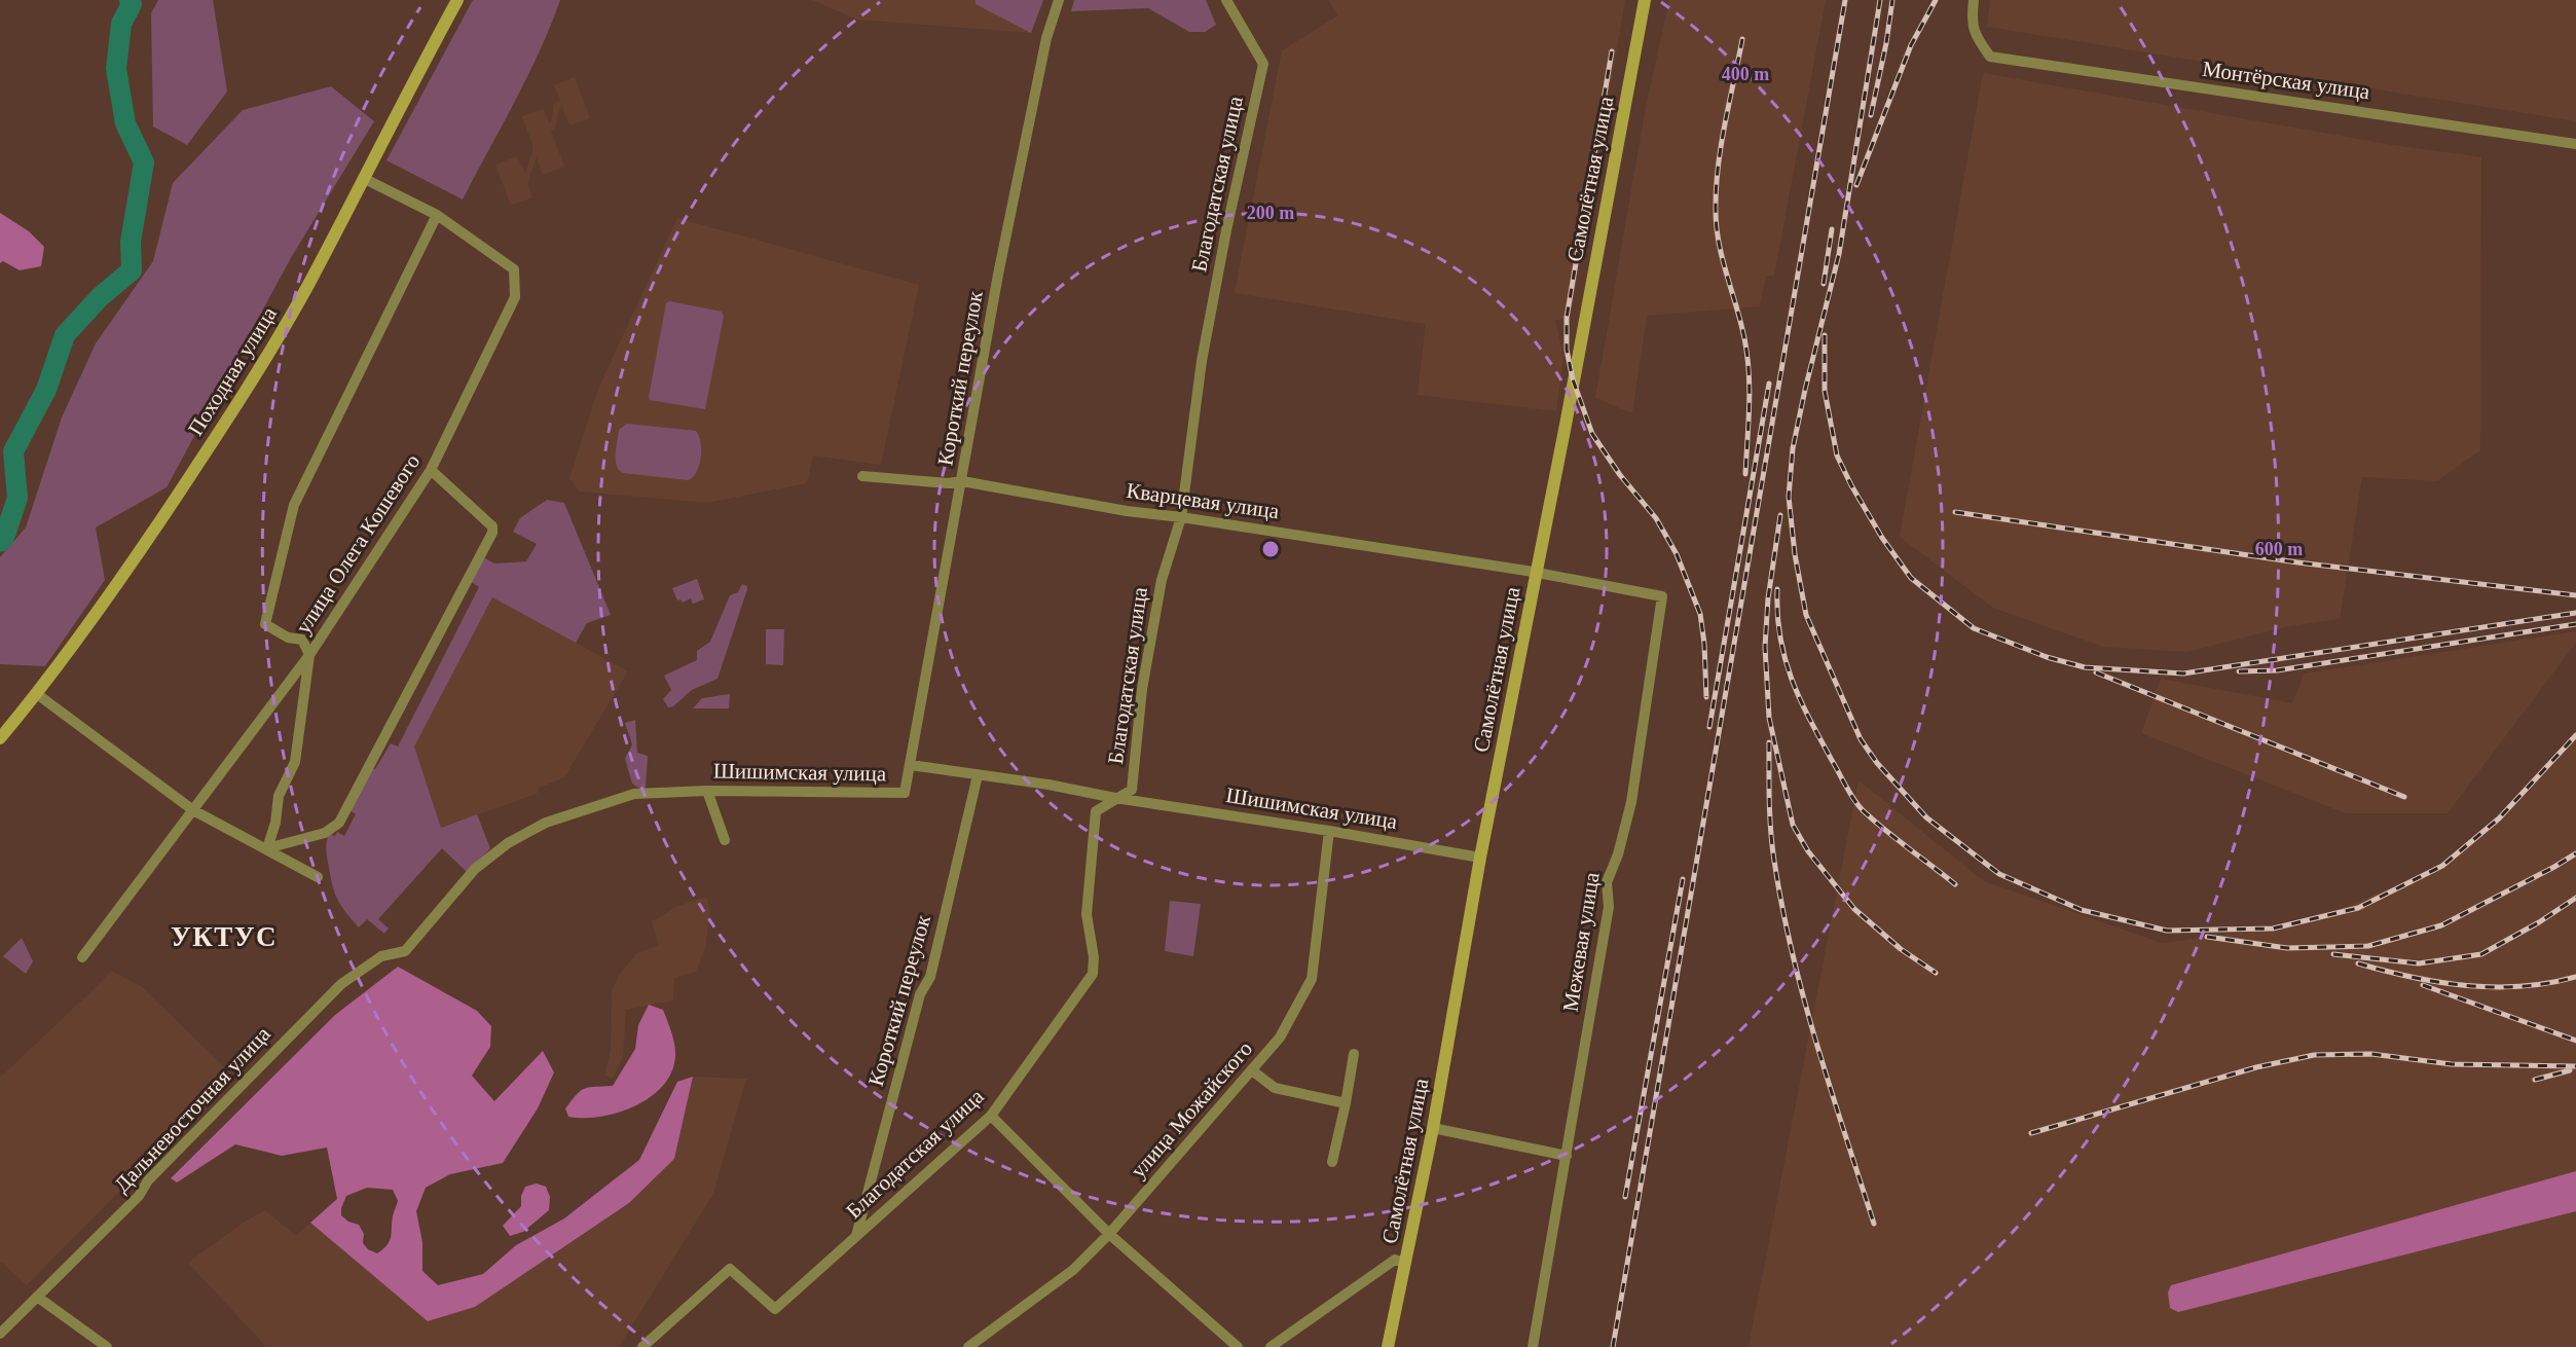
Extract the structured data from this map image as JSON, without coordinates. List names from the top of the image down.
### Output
{
  "streets": {
    "main road": ["Самолётная улица", "Походная улица"],
    "street": [
      "Монтёрская улица",
      "Благодатская улица",
      "Короткий переулок",
      "Кварцевая улица",
      "улица Олега Кошевого",
      "Шишимская улица",
      "Межевая улица",
      "Дальневосточная улица",
      "улица Можайского"
    ]
  },
  "crossings": [
    ["Самолётная улица", "Кварцевая улица"],
    ["Самолётная улица", "Шишимская улица"],
    ["Самолётная улица", "Межевая улица"],
    ["Благодатская улица", "Короткий переулок"],
    ["Благодатская улица", "Кварцевая улица"],
    ["Благодатская улица", "Шишимская улица"],
    ["Походная улица", "улица Олега Кошевого"],
    ["Короткий переулок", "Кварцевая улица"],
    ["Короткий переулок", "Шишимская улица"],
    ["Кварцевая улица", "Межевая улица"],
    ["Шишимская улица", "Дальневосточная улица"],
    ["Шишимская улица", "улица Можайского"]
  ],
  "districts": ["УКТУС"],
  "rings": ["400 m", "200 m", "600 m"]
}
